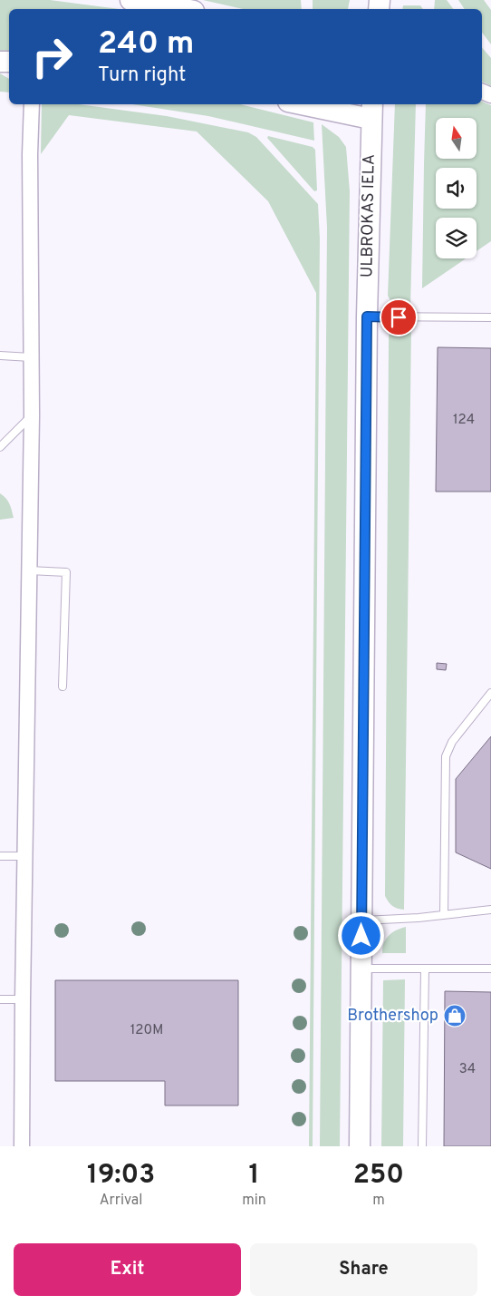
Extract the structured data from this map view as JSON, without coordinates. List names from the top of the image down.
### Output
{
  "streets": {
    "main road": ["ULBROKAS IELA"]
  },
  "places": {
    "shop": ["Brothershop"]
  },
  "house_numbers": ["124", "120M", "34"],
  "north": "top",
  "page": {
    "turn": ["240 m", "Turn right"],
    "eta": [
      "19:03",
      "Arrival",
      "1",
      "min",
      "250",
      "m"
    ],
    "buttons": ["Exit", "Share"]
  }
}
